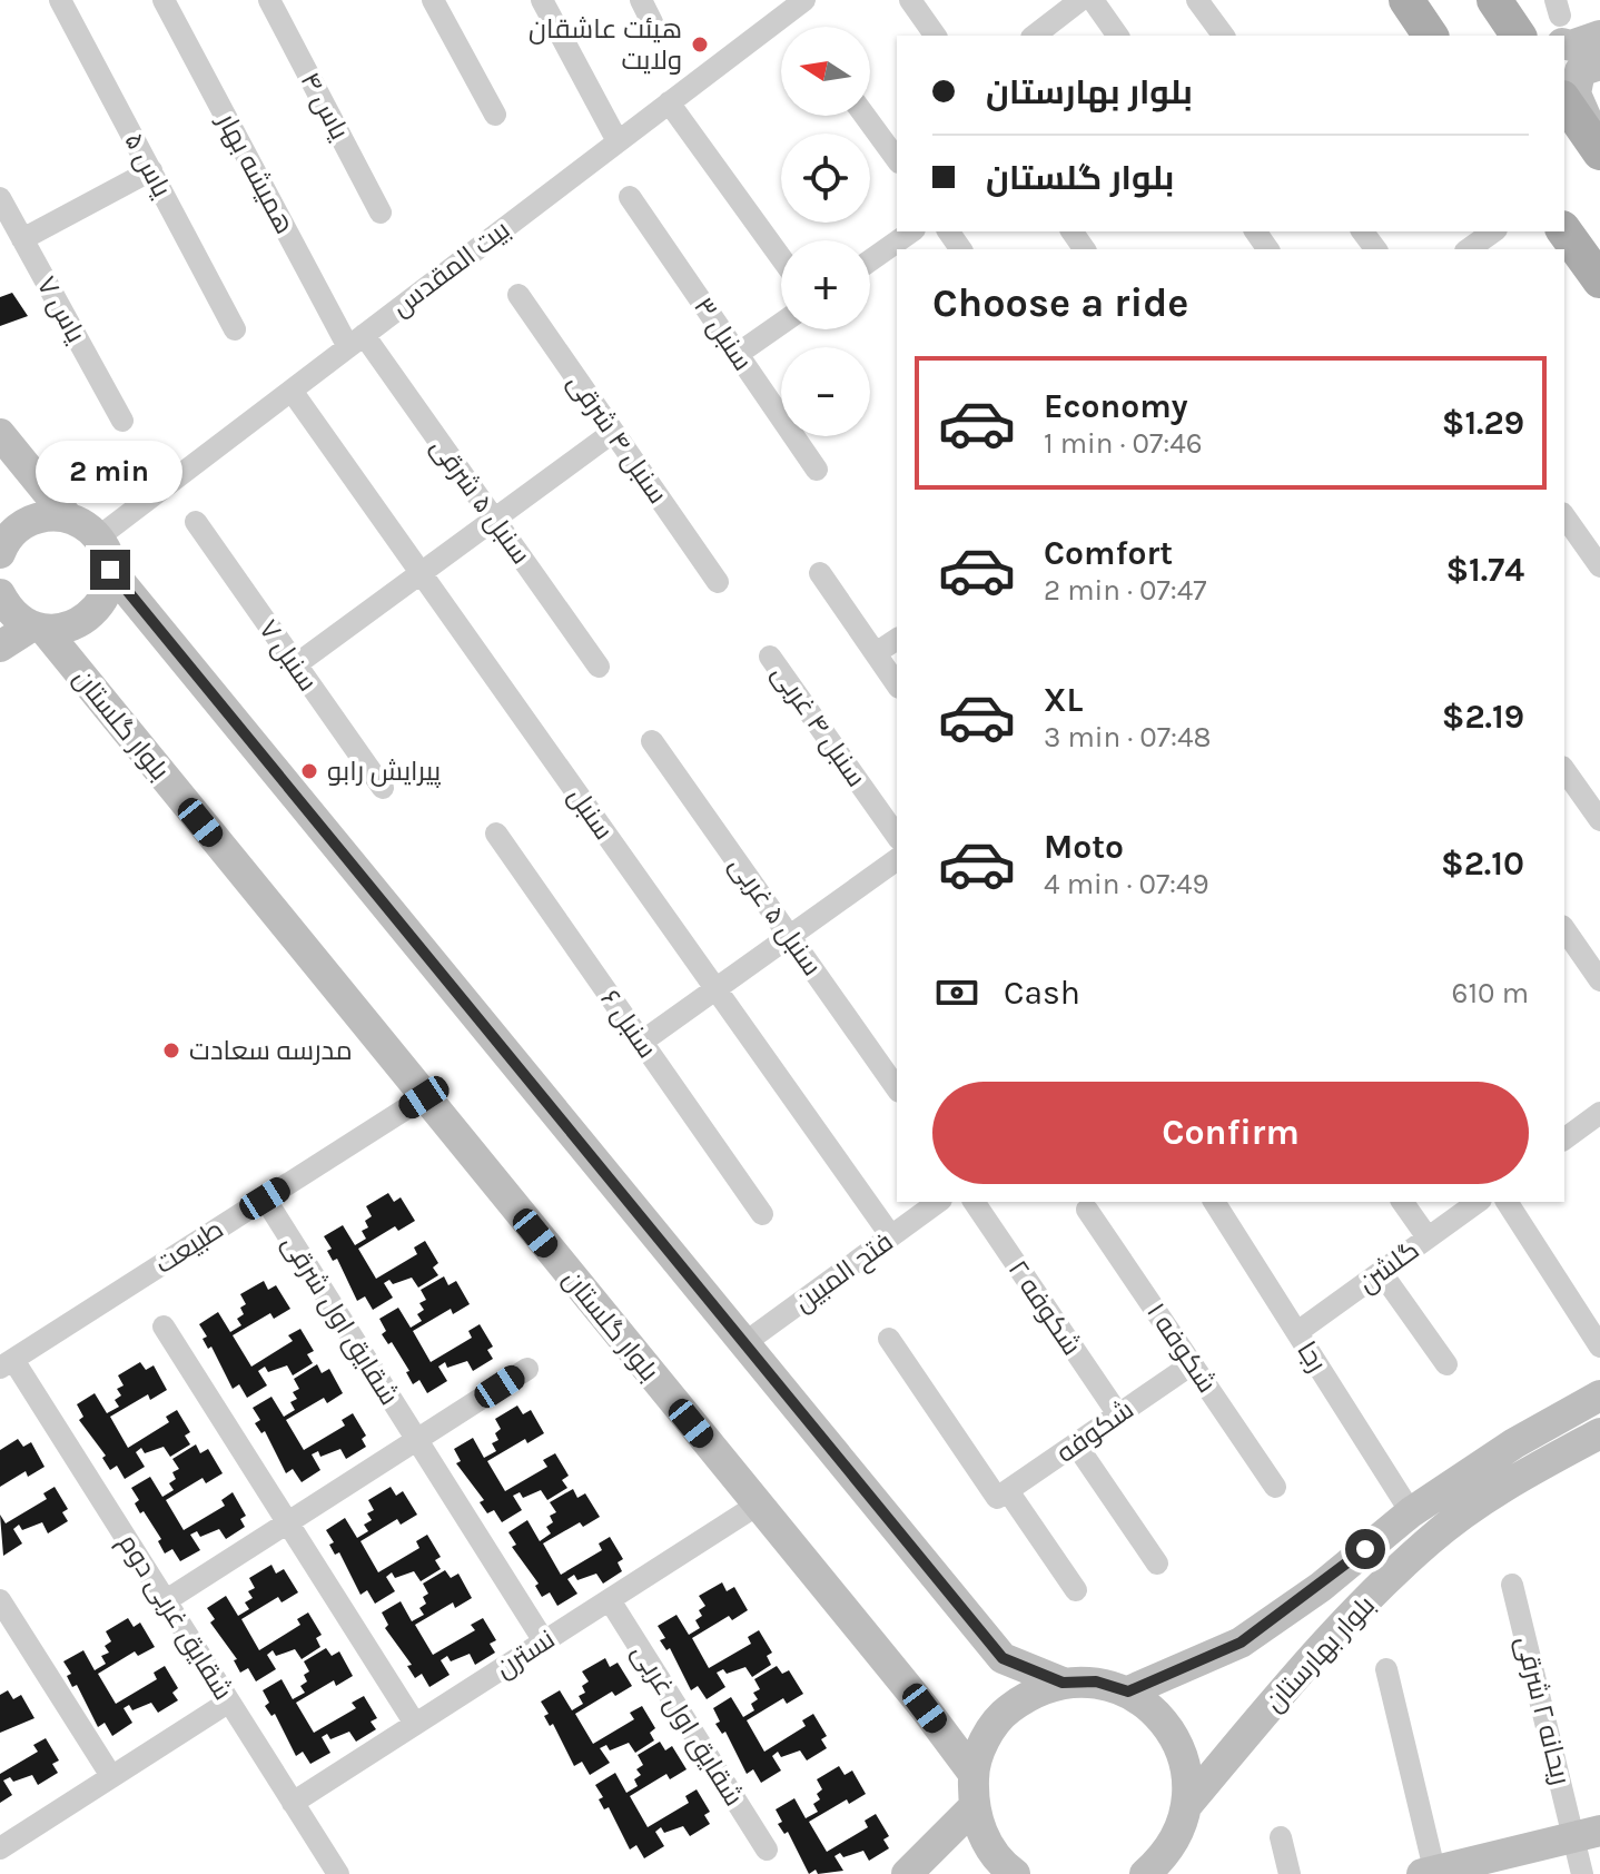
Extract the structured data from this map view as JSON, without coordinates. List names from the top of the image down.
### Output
{
  "streets": {
    "main road": ["بلوار گلستان", "بلوار بهارستان"],
    "street": [
      "یاس ۴",
      "یاس ۵",
      "همیشه بهار",
      "بیت المقدس",
      "یاس ۷",
      "سنبل ۳",
      "سنبل ۴ شرقی",
      "سنبل ۵ شرقی",
      "سنبل ۷",
      "سنبل ۴ غربی",
      "سنبل",
      "سنبل ۵ غربی",
      "سنبل ۶",
      "طبیعت",
      "گلشن",
      "فتح المبین",
      "شکوفه ۲",
      "شقایق اول شرقی",
      "شکوفه ۱",
      "رجا",
      "شکوفه",
      "شقایق غربی دوم",
      "نسترن",
      "ریحانه ۲ شرقی",
      "شقایق اول غربی"
    ]
  },
  "crossings": [
    ["همیشه بهار", "بیت المقدس"],
    ["همیشه بهار", "سنبل ۵ شرقی"],
    ["بیت المقدس", "سنبل ۵ شرقی"],
    ["بیت المقدس", "سنبل"],
    ["بلوار گلستان", "طبیعت"],
    ["بلوار گلستان", "نسترن"],
    ["سنبل", "فتح المبین"],
    ["طبیعت", "شقایق اول شرقی"],
    ["طبیعت", "شقایق غربی دوم"],
    ["گلشن", "رجا"],
    ["شکوفه ۲", "شکوفه"],
    ["شکوفه ۱", "شکوفه"],
    ["رجا", "بلوار بهارستان"],
    ["شقایق غربی دوم", "نسترن"],
    ["نسترن", "شقایق اول غربی"]
  ],
  "places": ["هیئت عاشقان ولایت", "پیرایش رابو", "مدرسه سعادت"],
  "north": "left",
  "page": {
    "map_buttons": ["+", "−"],
    "banner": ["بلوار بهارستان", "بلوار گلستان"],
    "heading": "Choose a ride",
    "list": [
      {
        "name": "Economy",
        "note": "1 min · 07:46",
        "value": "$1.29"
      },
      {
        "name": "Comfort",
        "note": "2 min · 07:47",
        "value": "$1.74"
      },
      {
        "name": "XL",
        "note": "3 min · 07:48",
        "value": "$2.19"
      },
      {
        "name": "Moto",
        "note": "4 min · 07:49",
        "value": "$2.10"
      }
    ],
    "bubble": "2 min",
    "pay": ["Cash", "610 m"],
    "buttons": "Confirm"
  }
}
